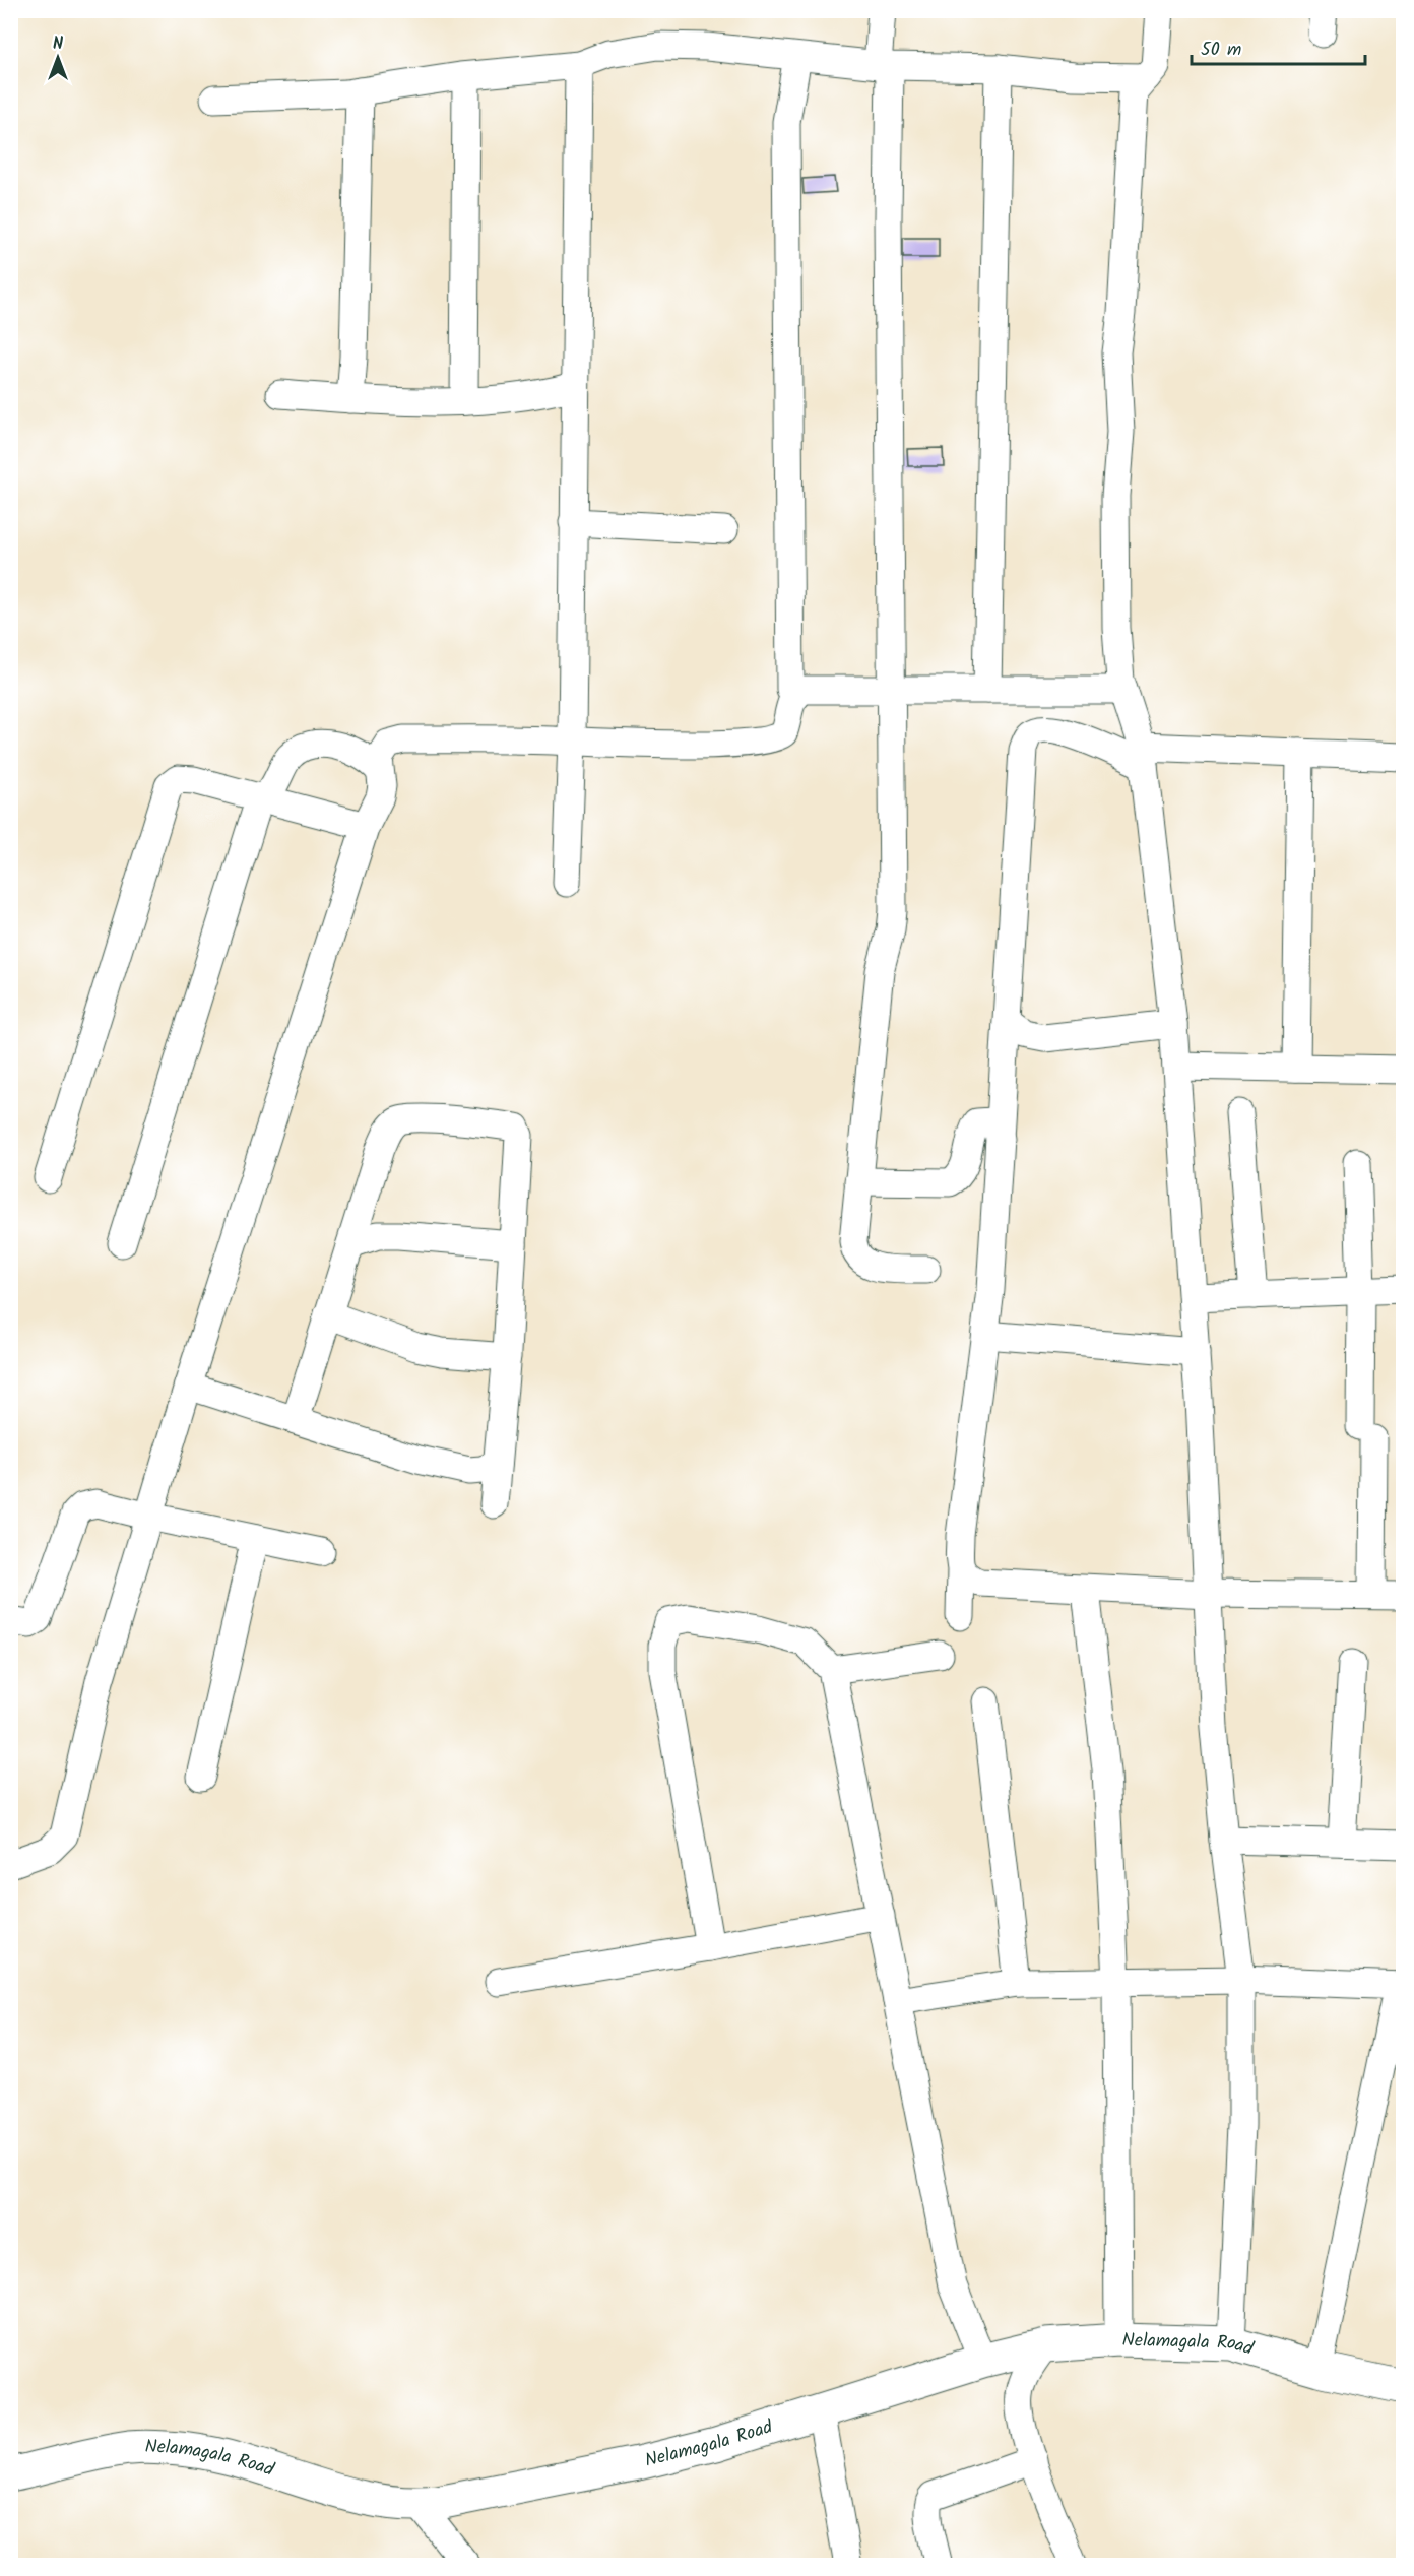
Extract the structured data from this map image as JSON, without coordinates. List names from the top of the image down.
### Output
{
  "streets": {
    "street": ["Nelamagala Road"]
  },
  "scale_bar": "50 m",
  "north": "top"
}
